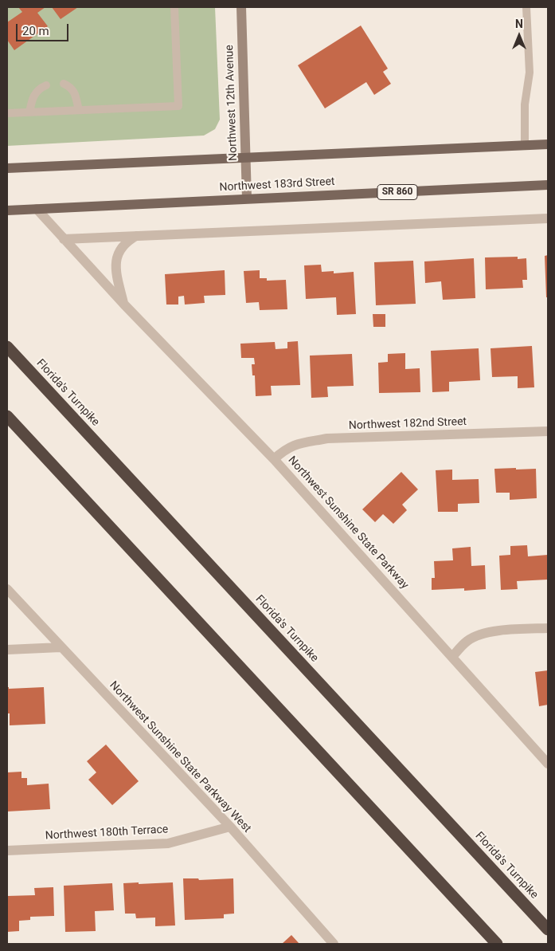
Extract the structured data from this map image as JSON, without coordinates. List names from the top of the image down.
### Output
{
  "streets": {
    "highway": ["Florida's Turnpike"],
    "main road": ["Northwest 183rd Street", "SR 860"],
    "street": [
      "Northwest 12th Avenue",
      "Northwest 182nd Street",
      "Northwest Sunshine State Parkway",
      "Northwest Sunshine State Parkway West",
      "Northwest 180th Terrace"
    ]
  },
  "crossings": [
    ["Northwest 12th Avenue", "Northwest 183rd Street"],
    ["Northwest 183rd Street", "Northwest Sunshine State Parkway"],
    ["Northwest 182nd Street", "Northwest Sunshine State Parkway"],
    ["Northwest Sunshine State Parkway West", "Northwest 180th Terrace"]
  ],
  "scale_bar": "20 m",
  "north": "top"
}
